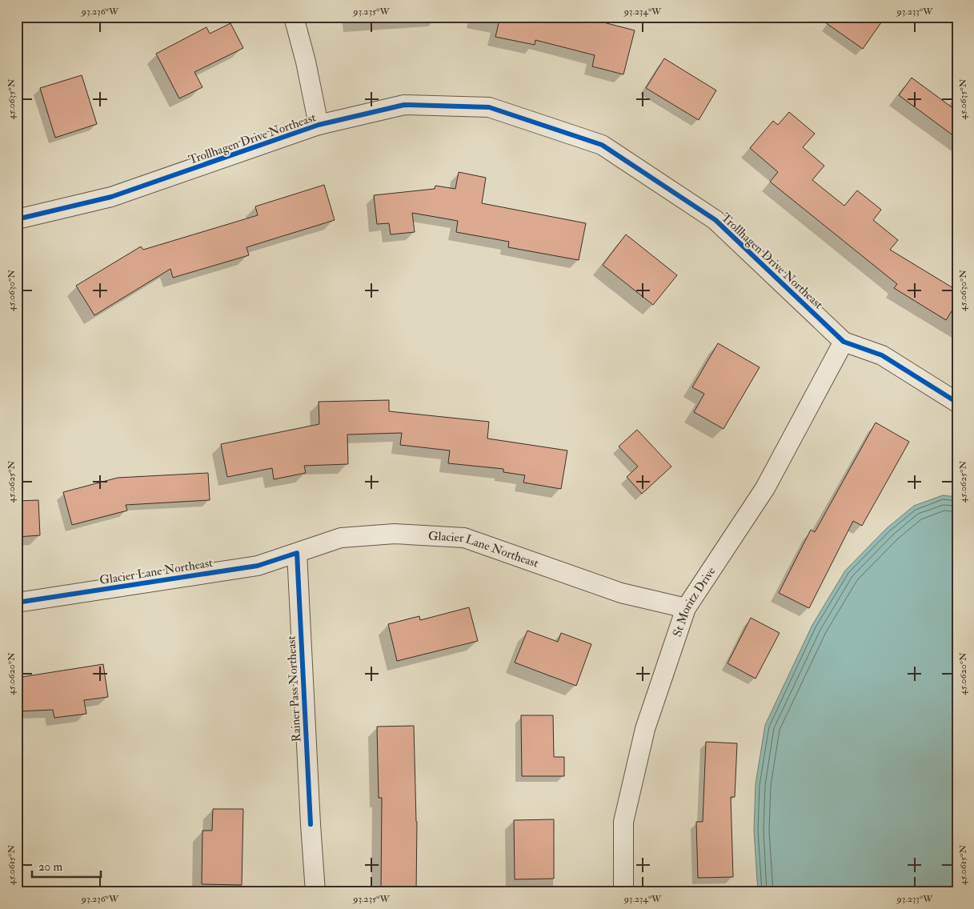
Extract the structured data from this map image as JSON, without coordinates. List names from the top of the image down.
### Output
{
  "streets": {
    "street": [
      "Trollhagen Drive Northeast",
      "Glacier Lane Northeast",
      "St Moritz Drive",
      "Rainer Pass Northeast"
    ]
  },
  "crossings": [
    ["Trollhagen Drive Northeast", "St Moritz Drive"],
    ["Glacier Lane Northeast", "St Moritz Drive"],
    ["Glacier Lane Northeast", "Rainer Pass Northeast"]
  ],
  "scale_bar": "20 m",
  "coordinates": [
    "93.236°W",
    "93.235°W",
    "93.234°W",
    "93.233°W",
    "45.0635°N",
    "45.0630°N",
    "45.0625°N",
    "45.0620°N",
    "45.0615°N"
  ]
}
